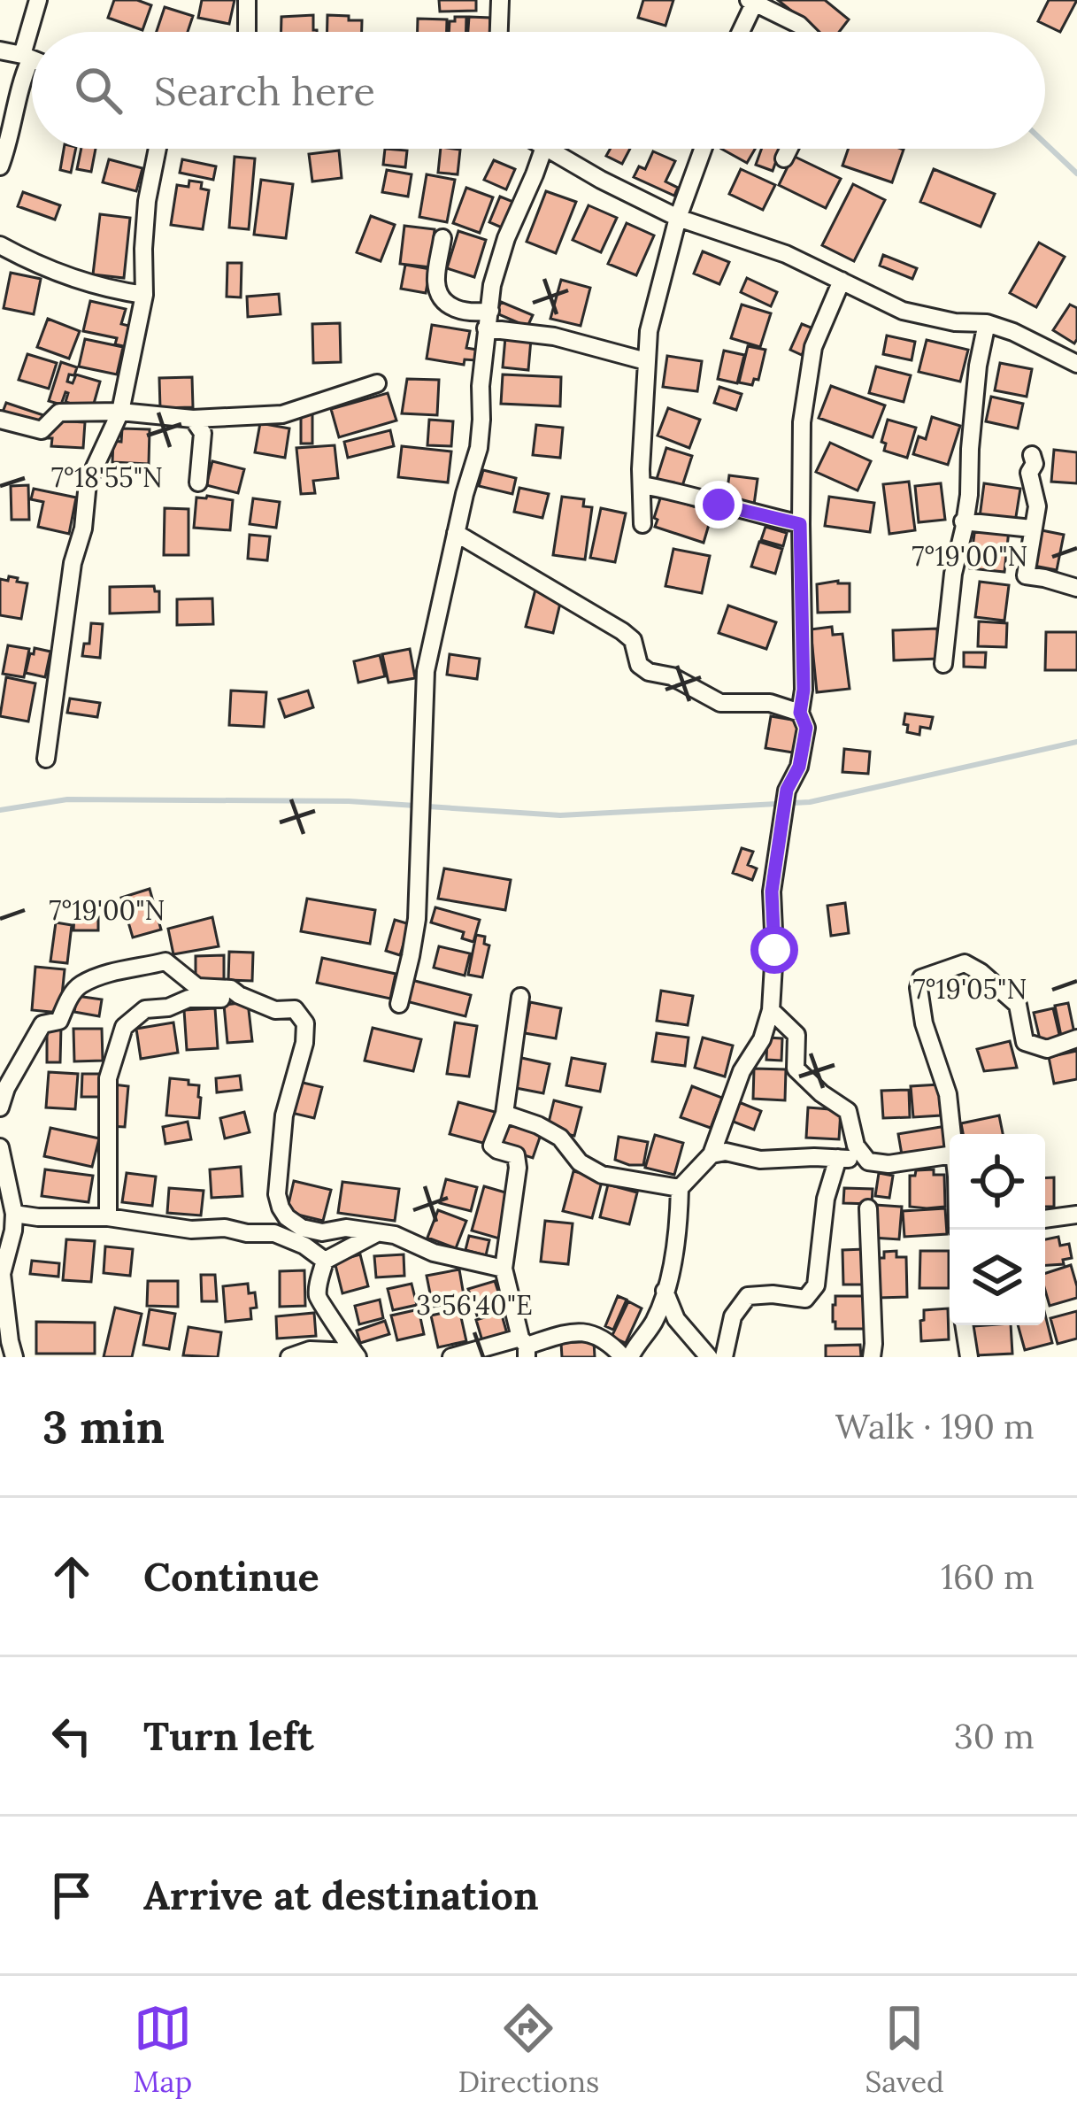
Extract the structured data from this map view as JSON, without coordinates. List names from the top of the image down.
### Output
{
  "page": {
    "search": "Search here",
    "heading": ["3 min", "Walk · 190 m"],
    "list": [
      ["Continue", "160 m"],
      ["Turn left", "30 m"],
      "Arrive at destination"
    ],
    "nav": ["Map", "Directions", "Saved"]
  },
  "coordinates": [
    "7°18'55\"N",
    "7°19'00\"N",
    "7°19'05\"N",
    "3°56'40\"E"
  ]
}
